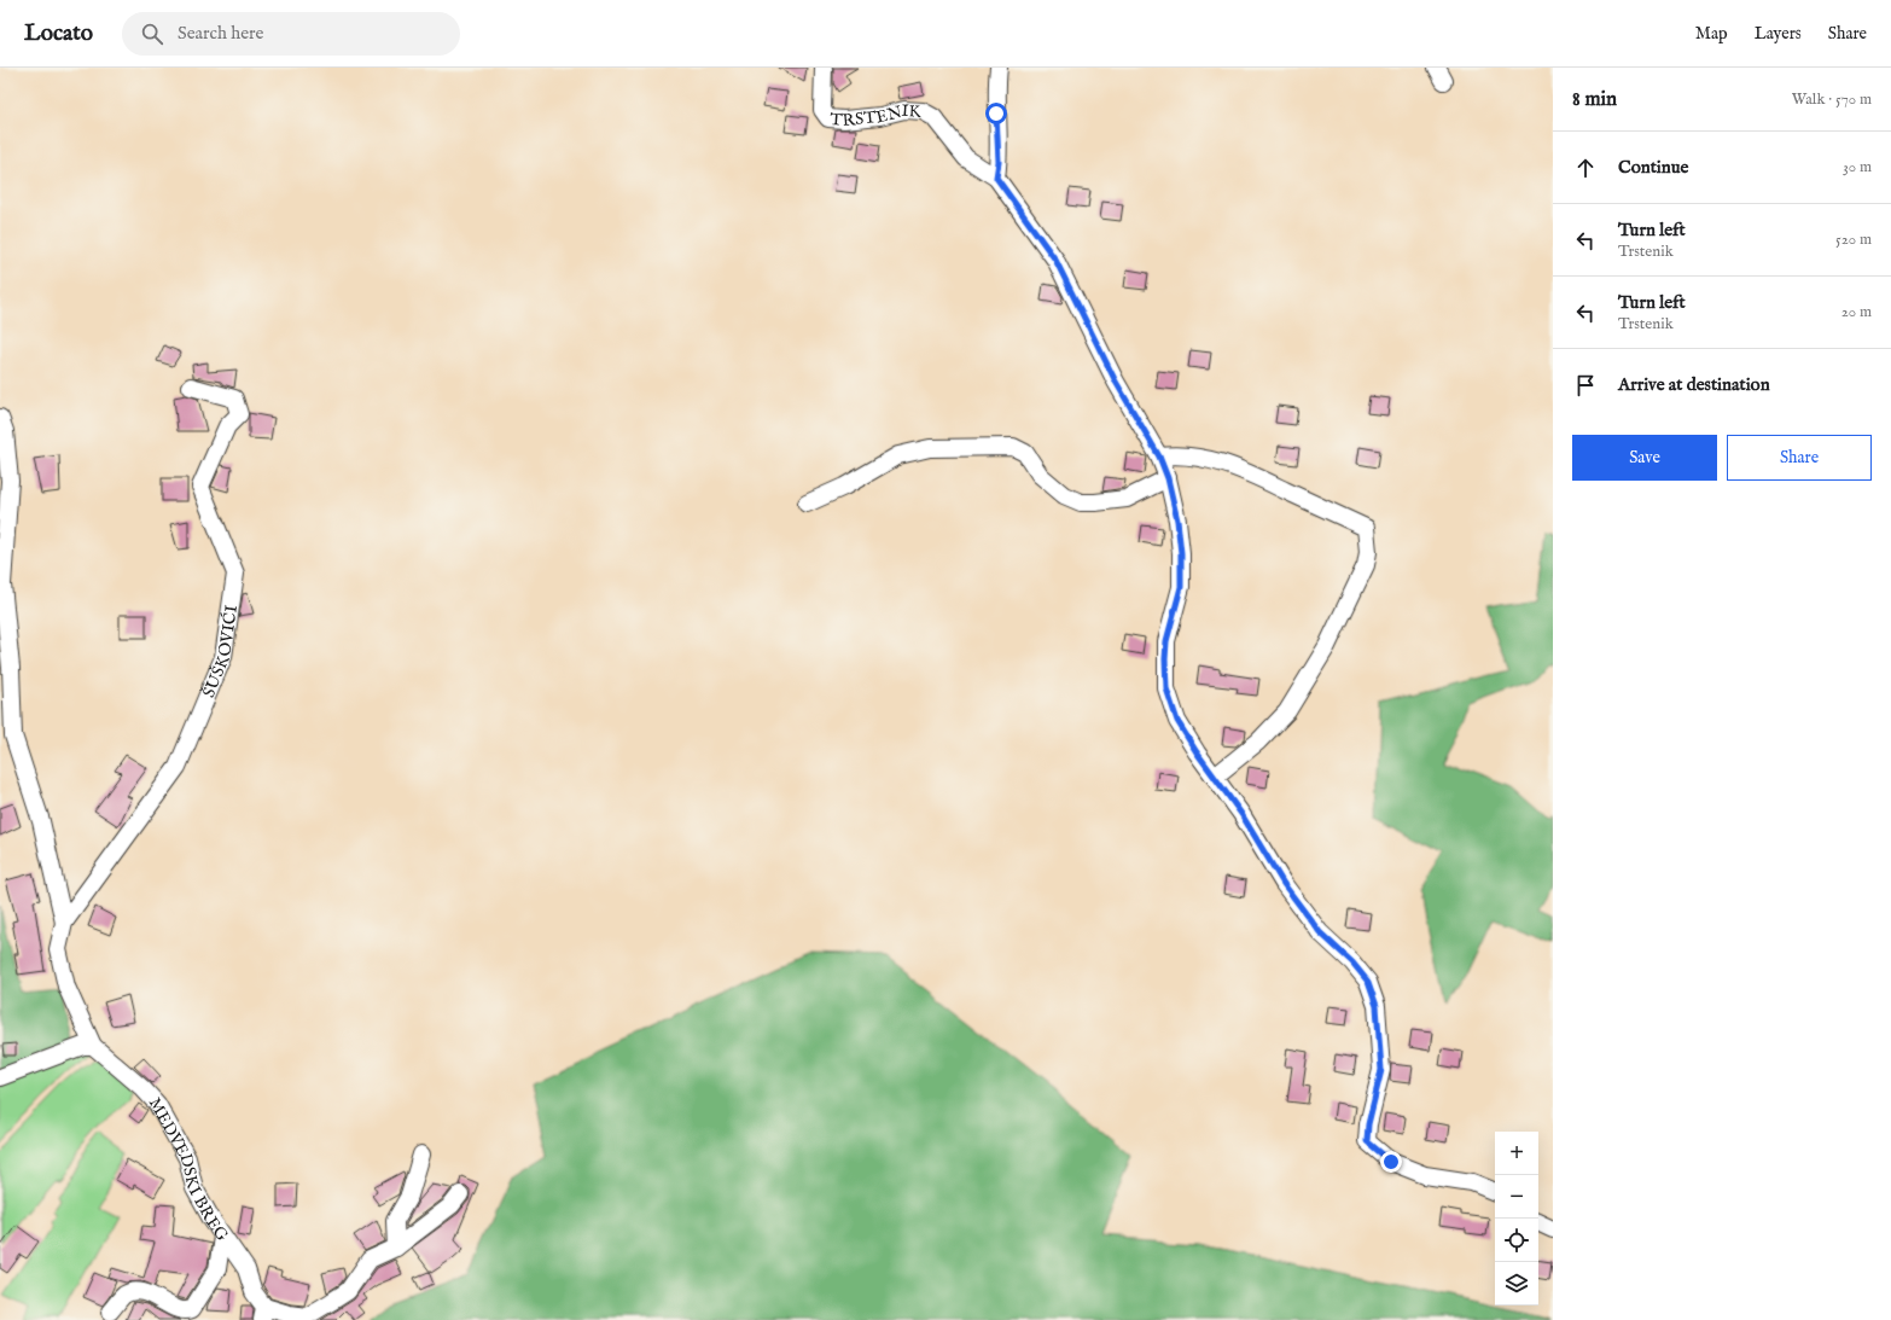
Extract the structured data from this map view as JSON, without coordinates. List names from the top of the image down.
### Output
{
  "streets": {
    "street": ["TRSTENIK", "ŠUŠKOVIĆI", "MEDVEDSKI BREG"]
  },
  "crossings": [
    ["ŠUŠKOVIĆI", "MEDVEDSKI BREG"]
  ],
  "page": {
    "header": "Locato",
    "search": "Search here",
    "nav": ["Map", "Layers", "Share"],
    "heading": ["8 min", "Walk · 570 m"],
    "list": [
      ["Continue", "30 m"],
      ["Turn left", "Trstenik", "520 m"],
      ["Turn left", "Trstenik", "20 m"],
      "Arrive at destination"
    ],
    "buttons": ["Save", "Share"],
    "map_buttons": ["+", "−"]
  }
}
